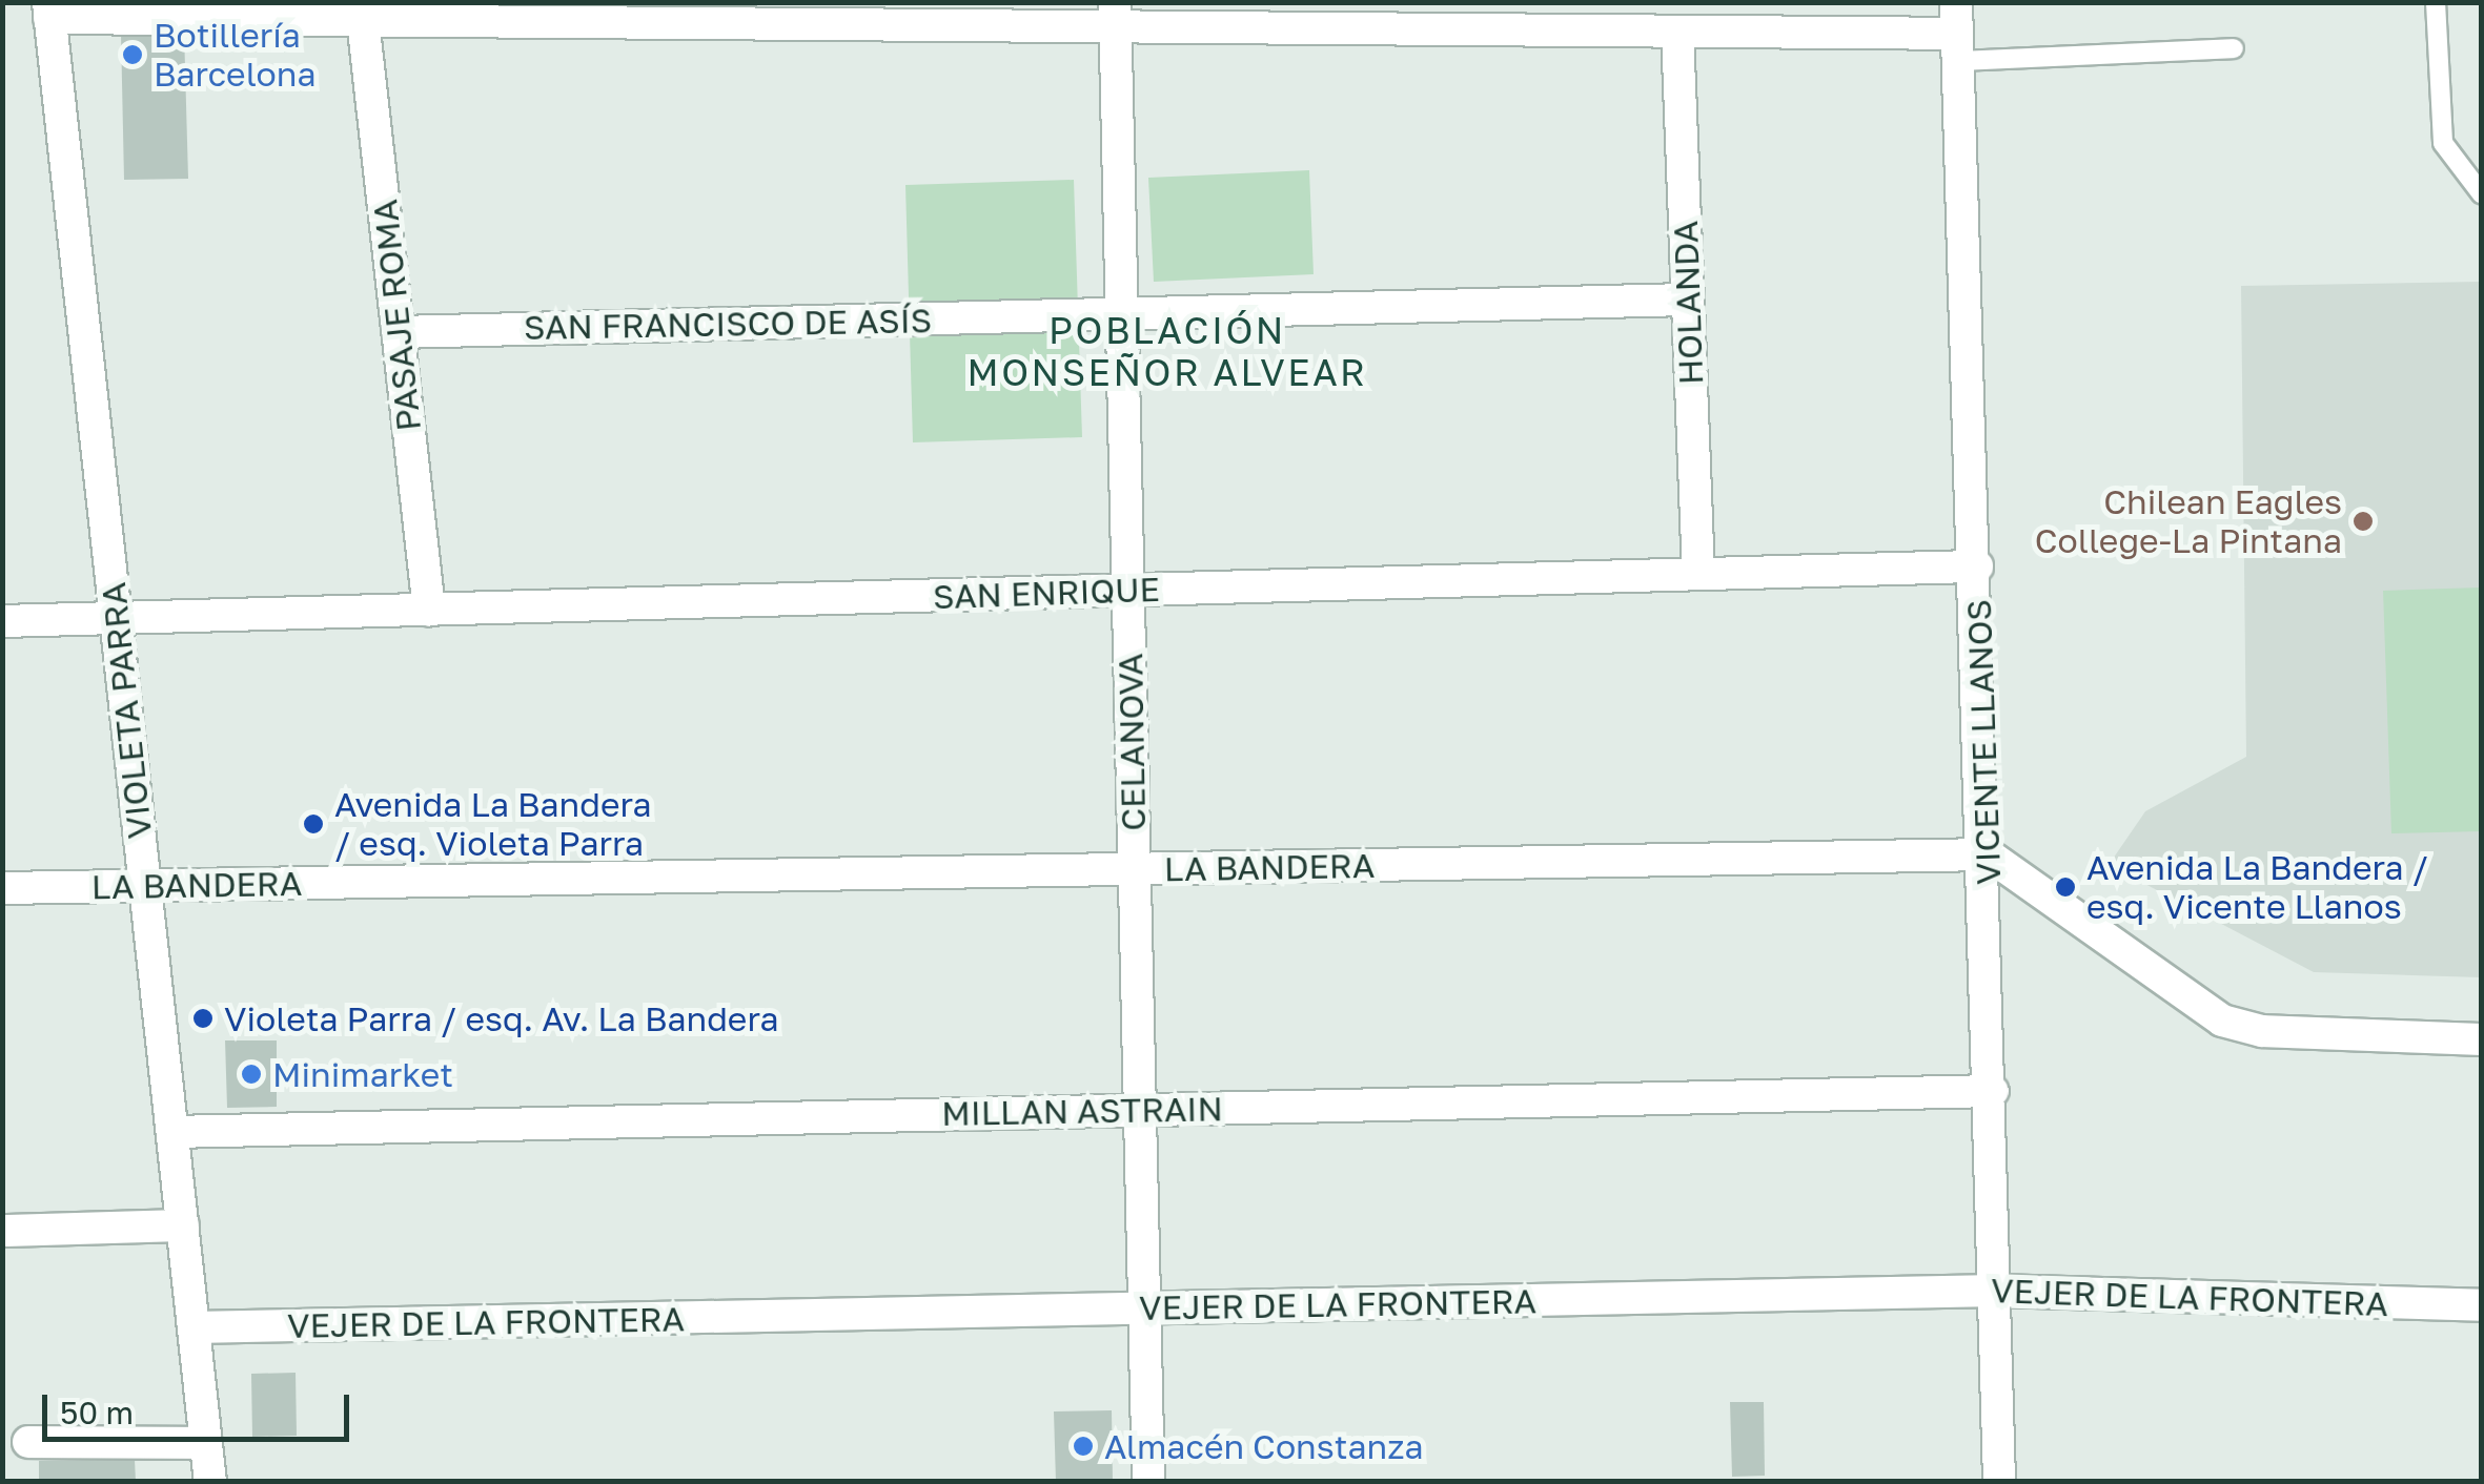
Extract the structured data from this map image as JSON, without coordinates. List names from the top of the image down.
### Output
{
  "streets": {
    "street": [
      "HOLANDA",
      "PASAJE ROMA",
      "SAN FRANCISCO DE ASÍS",
      "SAN ENRIQUE",
      "VIOLETA PARRA",
      "CELANOVA",
      "VICENTE LLANOS",
      "LA BANDERA",
      "MILLAN ASTRAIN",
      "VEJER DE LA FRONTERA"
    ]
  },
  "crossings": [
    ["HOLANDA", "SAN FRANCISCO DE ASÍS"],
    ["HOLANDA", "SAN ENRIQUE"],
    ["PASAJE ROMA", "SAN FRANCISCO DE ASÍS"],
    ["PASAJE ROMA", "SAN ENRIQUE"],
    ["SAN FRANCISCO DE ASÍS", "CELANOVA"],
    ["SAN ENRIQUE", "VIOLETA PARRA"],
    ["SAN ENRIQUE", "CELANOVA"],
    ["SAN ENRIQUE", "VICENTE LLANOS"],
    ["VIOLETA PARRA", "LA BANDERA"],
    ["VIOLETA PARRA", "MILLAN ASTRAIN"],
    ["VIOLETA PARRA", "VEJER DE LA FRONTERA"],
    ["CELANOVA", "LA BANDERA"],
    ["CELANOVA", "MILLAN ASTRAIN"],
    ["CELANOVA", "VEJER DE LA FRONTERA"],
    ["VICENTE LLANOS", "LA BANDERA"],
    ["VICENTE LLANOS", "MILLAN ASTRAIN"],
    ["VICENTE LLANOS", "VEJER DE LA FRONTERA"]
  ],
  "districts": ["POBLACIÓN MONSEÑOR ALVEAR"],
  "places": [
    "Botillería Barcelona",
    "Chilean Eagles College-La Pintana",
    "Avenida La Bandera / esq. Violeta Parra",
    "Avenida La Bandera / esq. Vicente Llanos",
    "Violeta Parra / esq. Av. La Bandera",
    "Minimarket",
    "Almacén Constanza"
  ],
  "scale_bar": "50 m"
}
